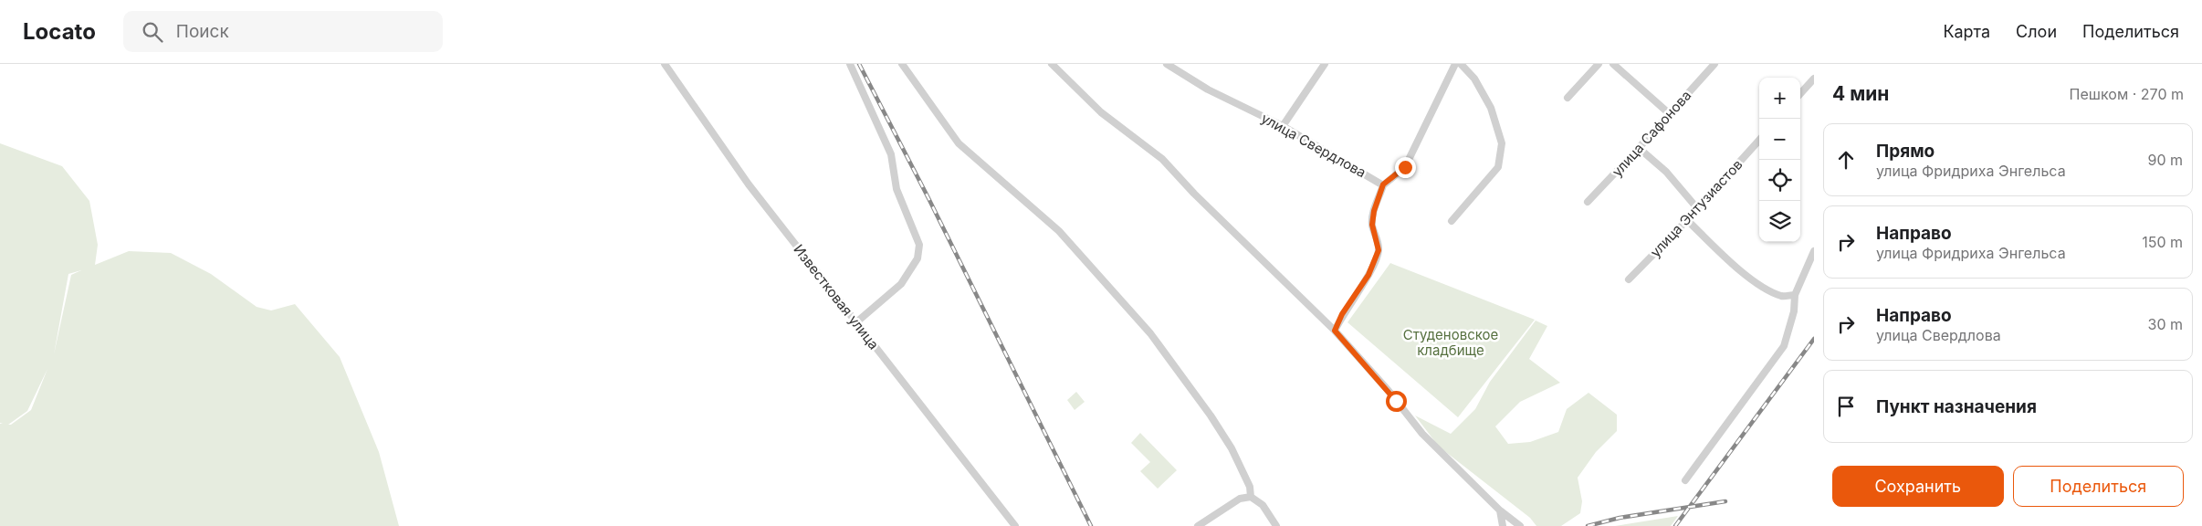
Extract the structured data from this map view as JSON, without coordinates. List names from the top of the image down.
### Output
{
  "streets": {
    "street": [
      "улица Сафонова",
      "улица Свердлова",
      "улица Энтузиастов",
      "Известковая улица"
    ]
  },
  "parks": ["Студеновское кладбище"],
  "page": {
    "header": "Locato",
    "search": "Поиск",
    "nav": ["Карта", "Слои", "Поделиться"],
    "heading": ["4 мин", "Пешком · 270 m"],
    "map_buttons": ["+", "−"],
    "list": [
      ["Прямо", "улица Фридриха Энгельса", "90 m"],
      ["Направо", "улица Фридриха Энгельса", "150 m"],
      ["Направо", "улица Свердлова", "30 m"],
      "Пункт назначения"
    ],
    "buttons": ["Сохранить", "Поделиться"]
  }
}
